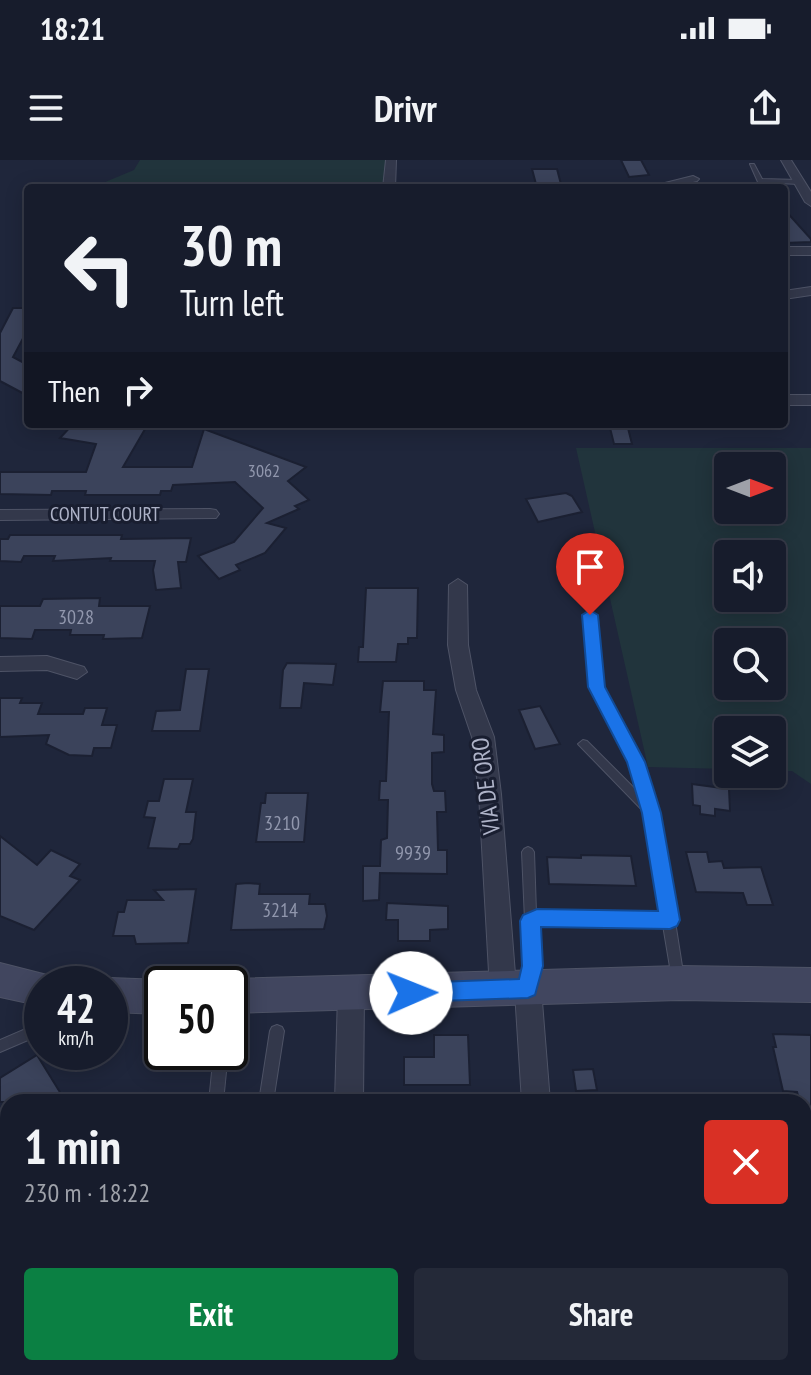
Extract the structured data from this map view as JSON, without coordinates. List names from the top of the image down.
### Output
{
  "streets": {
    "street": ["CONTUT COURT", "VIA DE ORO"]
  },
  "house_numbers": [
    "3062",
    "3028",
    "3210",
    "9939",
    "3214"
  ],
  "north": "right",
  "page": {
    "status": "18:21",
    "header": "Drivr",
    "turn": ["30 m", "Turn left"],
    "then": "Then",
    "speed": "42 km/h",
    "limit": "50",
    "heading": ["1 min", "230 m · 18:22"],
    "buttons": ["Exit", "Share"]
  }
}
